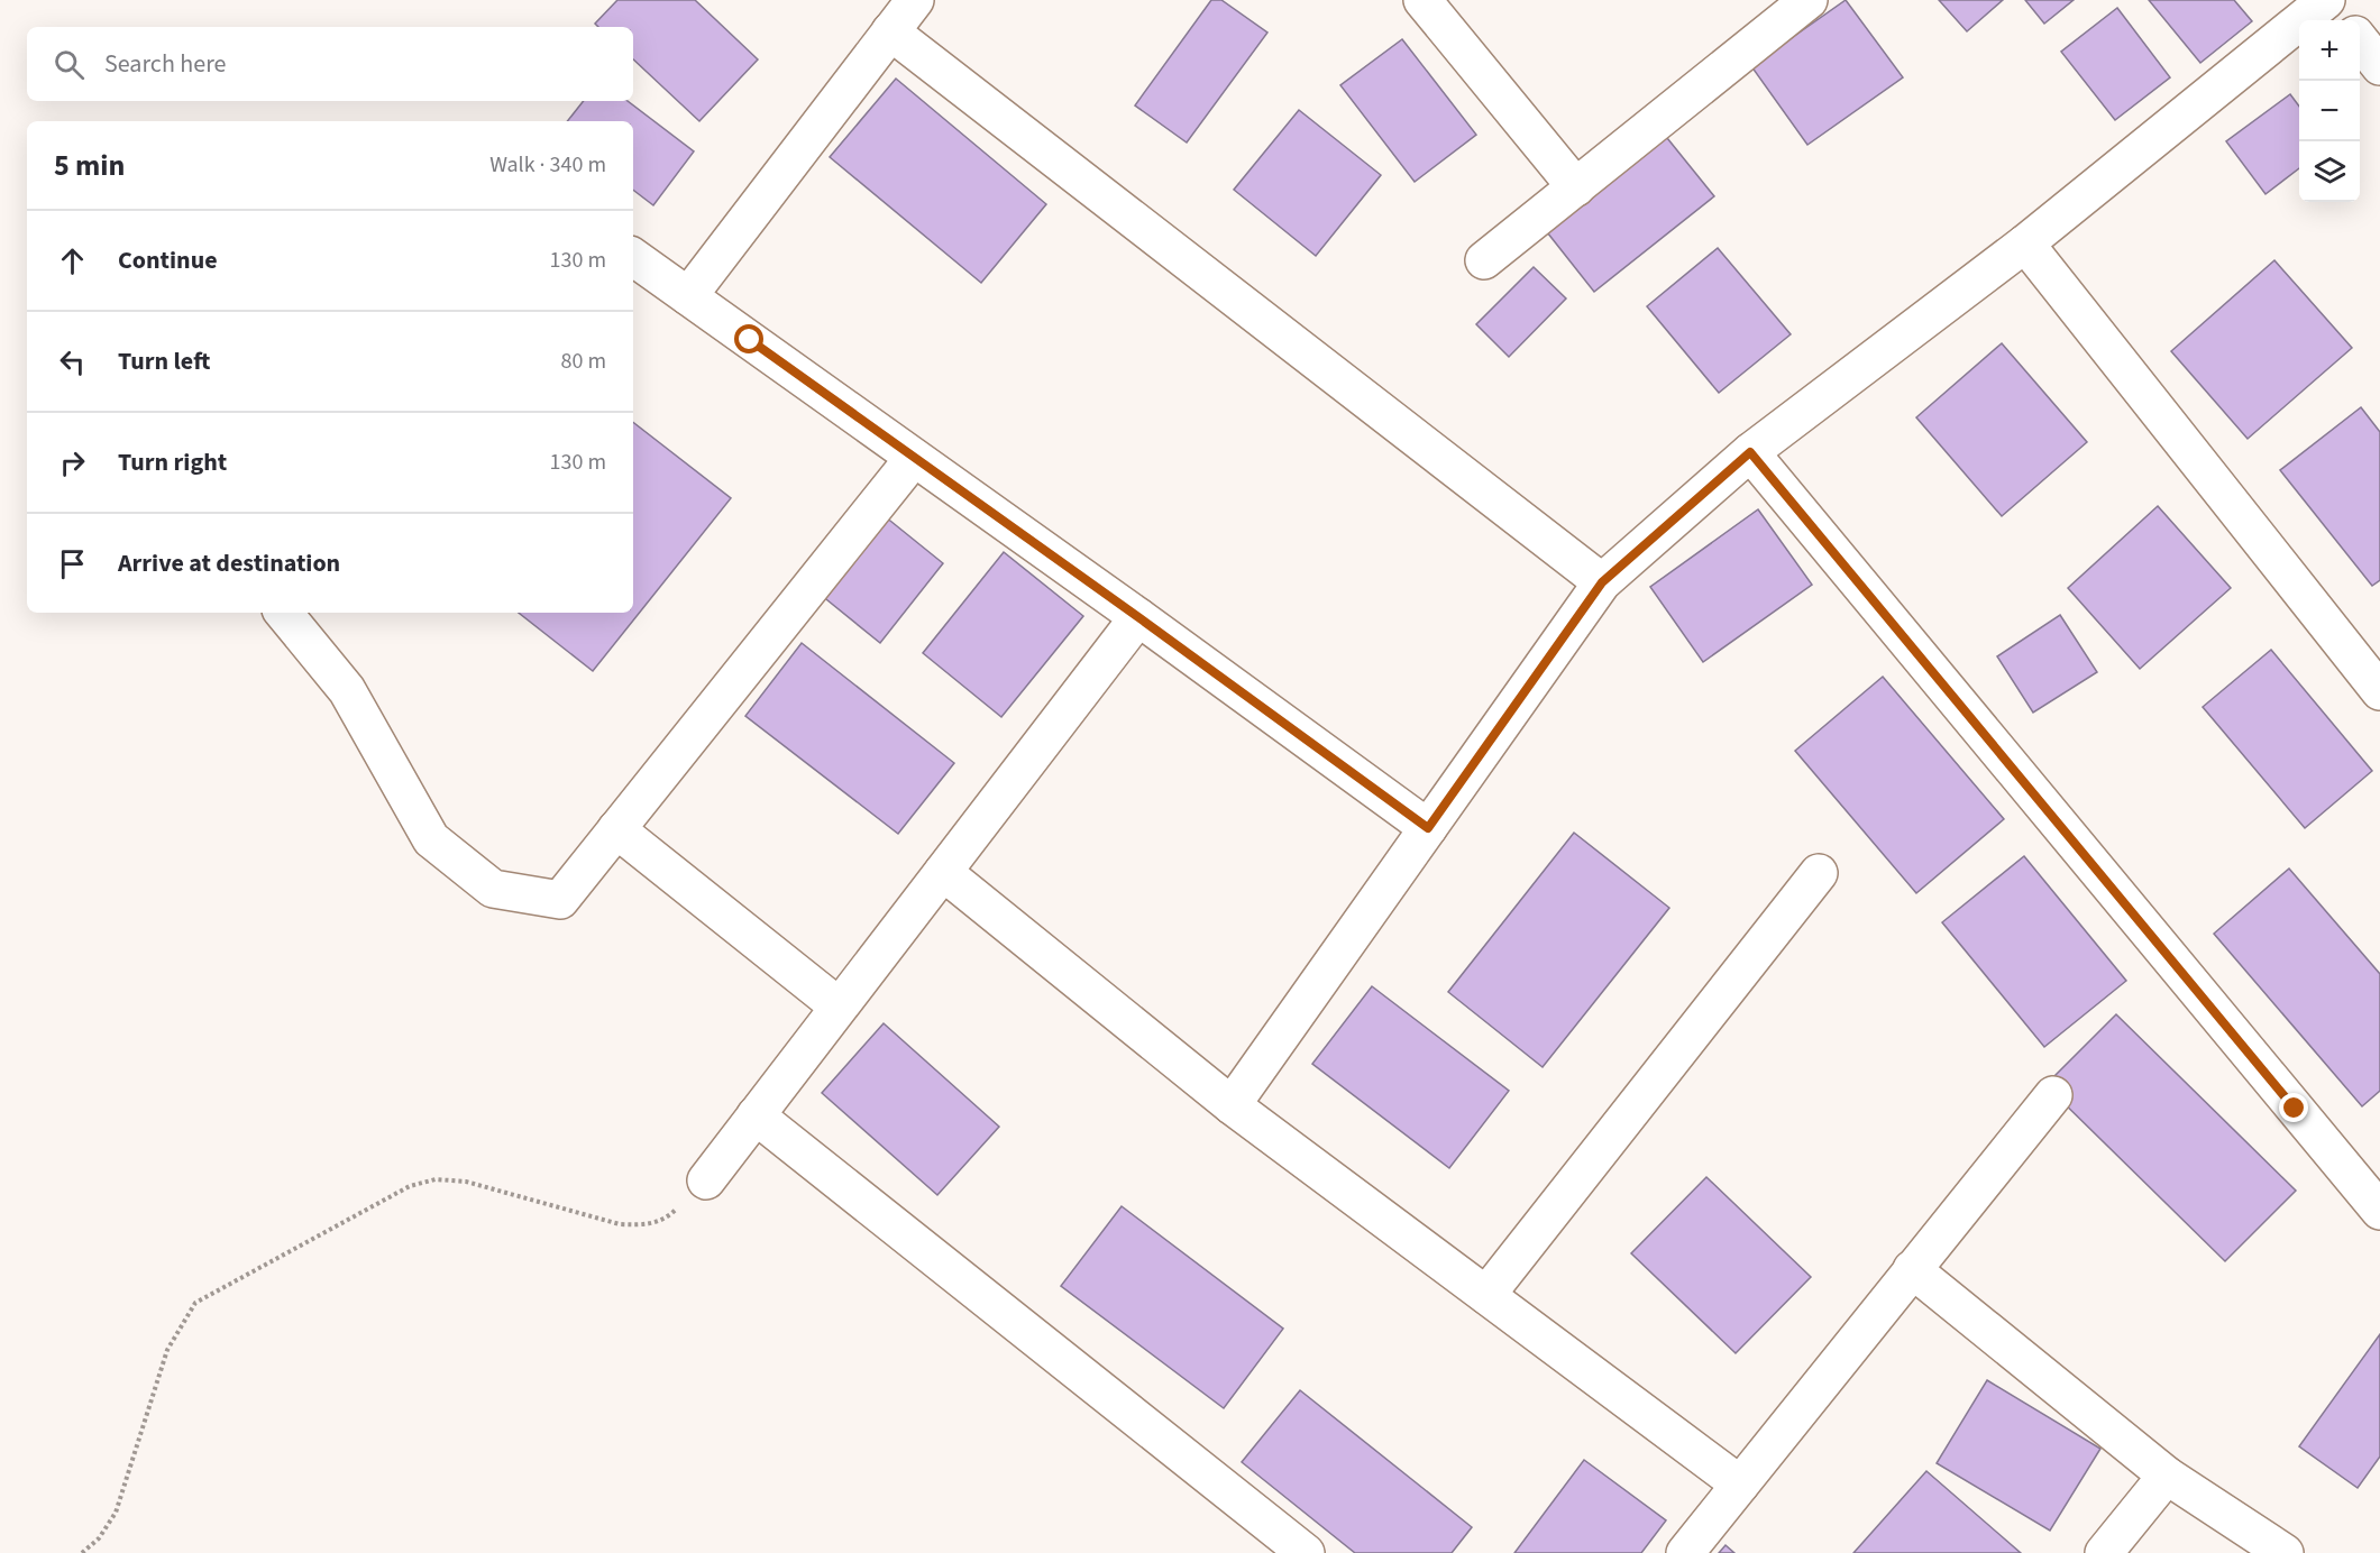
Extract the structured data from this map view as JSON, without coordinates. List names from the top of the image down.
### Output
{
  "page": {
    "map_buttons": ["+", "−"],
    "search": "Search here",
    "heading": ["5 min", "Walk · 340 m"],
    "list": [
      ["Continue", "130 m"],
      ["Turn left", "80 m"],
      ["Turn right", "130 m"],
      "Arrive at destination"
    ]
  }
}
